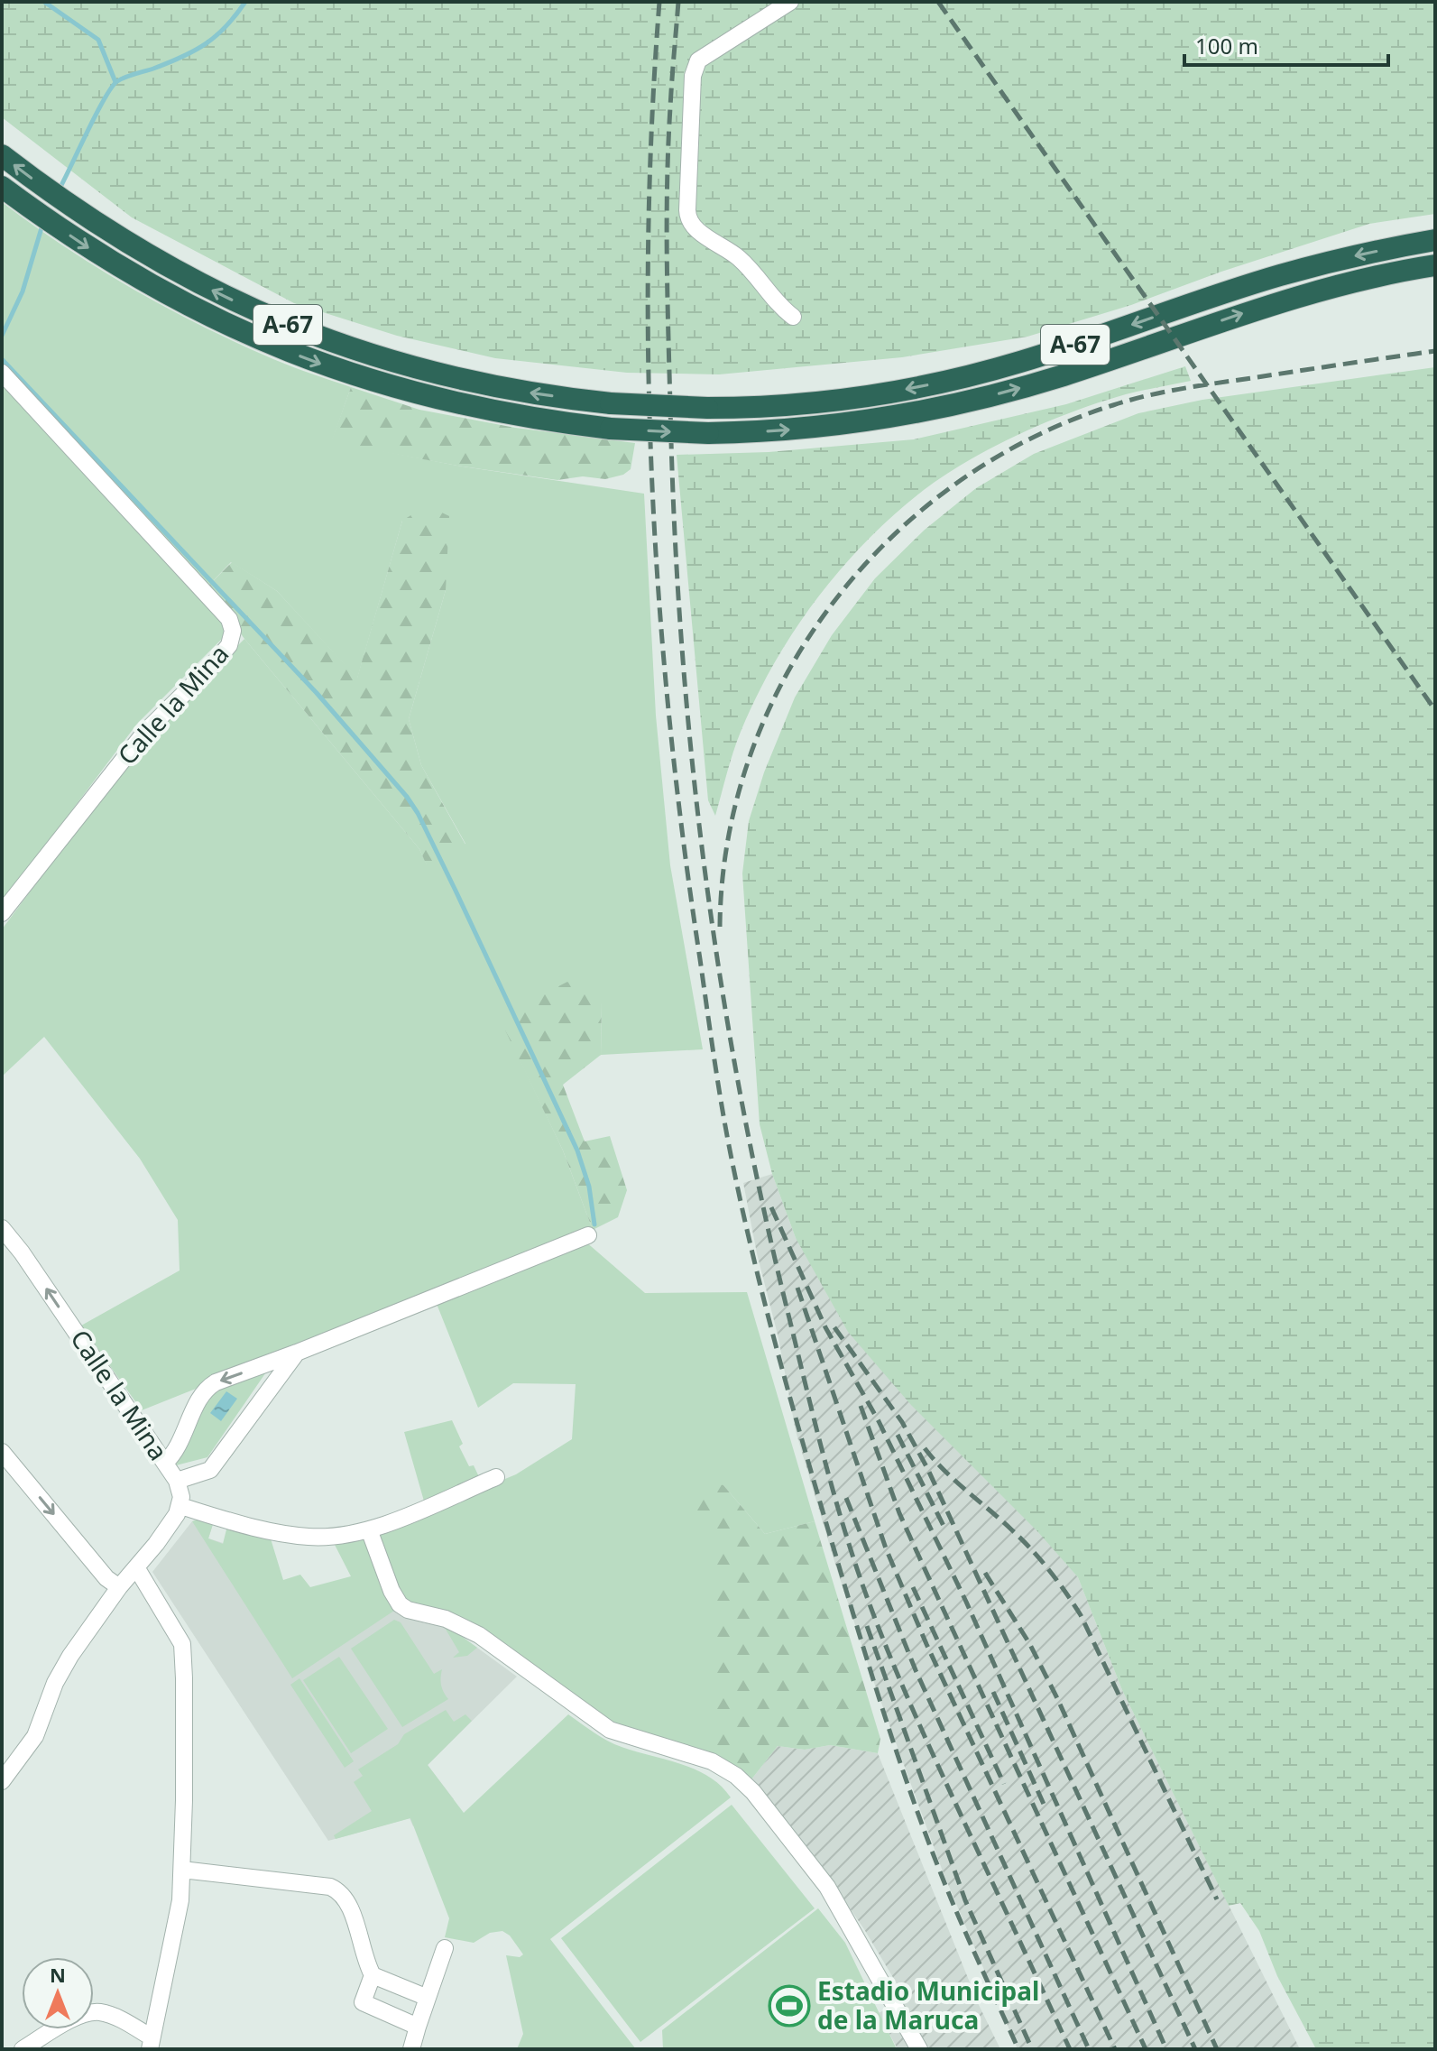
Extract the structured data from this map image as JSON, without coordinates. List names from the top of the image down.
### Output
{
  "streets": {
    "highway": ["A-67"],
    "street": ["Calle la Mina"]
  },
  "places": {
    "sports": ["Estadio Municipal de la Maruca"]
  },
  "scale_bar": "100 m",
  "north": "top"
}
